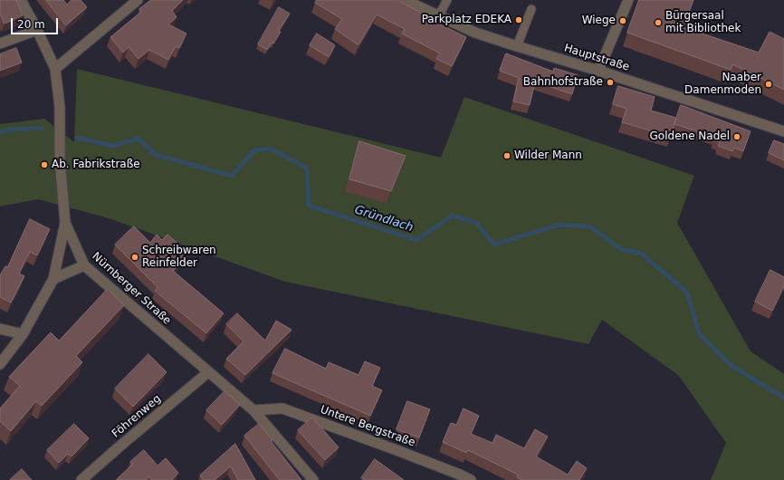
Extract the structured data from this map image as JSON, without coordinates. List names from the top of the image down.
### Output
{
  "streets": {
    "street": [
      "Hauptstraße",
      "Nürnberger Straße",
      "Föhrenweg",
      "Untere Bergstraße"
    ]
  },
  "crossings": [
    ["Nürnberger Straße", "Föhrenweg"],
    ["Nürnberger Straße", "Untere Bergstraße"]
  ],
  "water": ["Gründlach"],
  "places": [
    "Parkplatz EDEKA",
    "Wiege",
    "Bürgersaal mit Bibliothek",
    "Bahnhofstraße",
    "Naaber Damenmoden",
    "Goldene Nadel",
    "Wilder Mann",
    "Ab. Fabrikstraße",
    "Schreibwaren Reinfelder"
  ],
  "scale_bar": "20 m"
}
